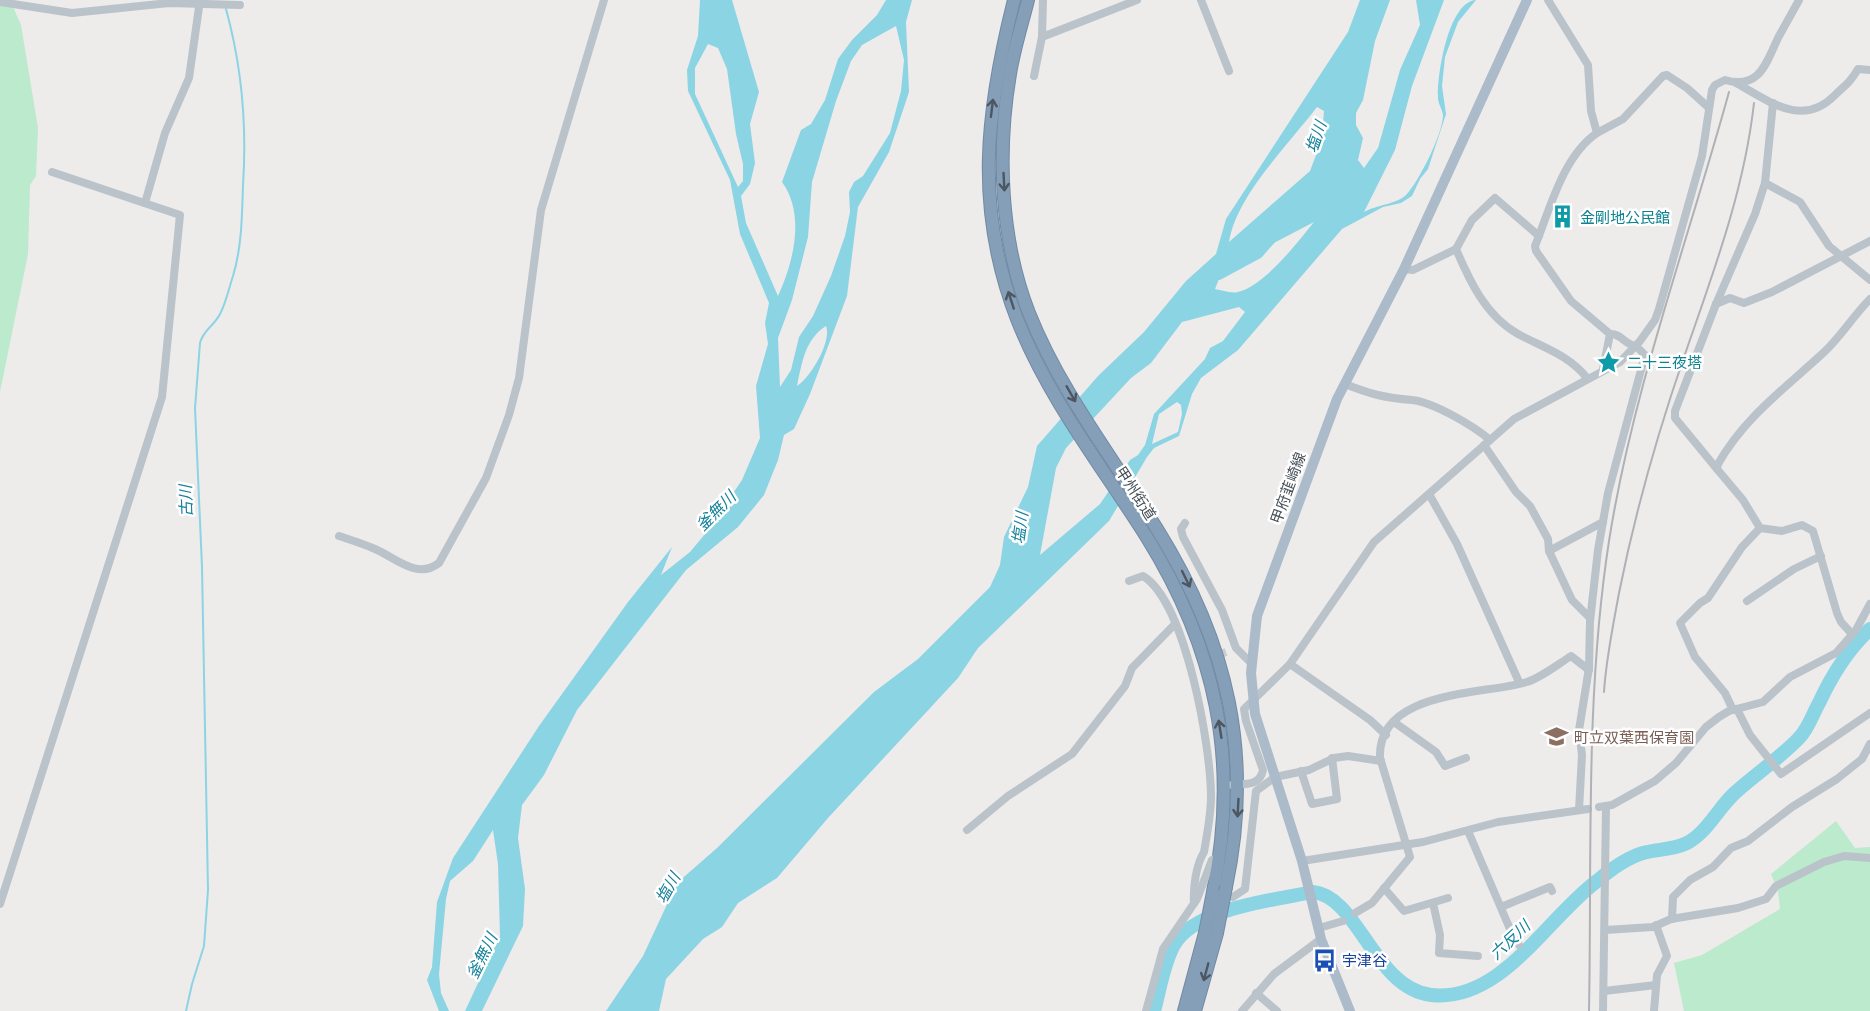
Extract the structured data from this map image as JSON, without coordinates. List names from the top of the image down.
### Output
{
  "streets": {
    "highway": ["甲州街道"],
    "main road": ["甲府韮崎線"]
  },
  "water": [
    "塩川",
    "古川",
    "釜無川",
    "六反川"
  ],
  "places": {
    "building": ["金剛地公民館"],
    "place": ["二十三夜塔"],
    "school or university": ["町立双葉西保育園"],
    "bus stop": ["宇津谷"]
  }
}
